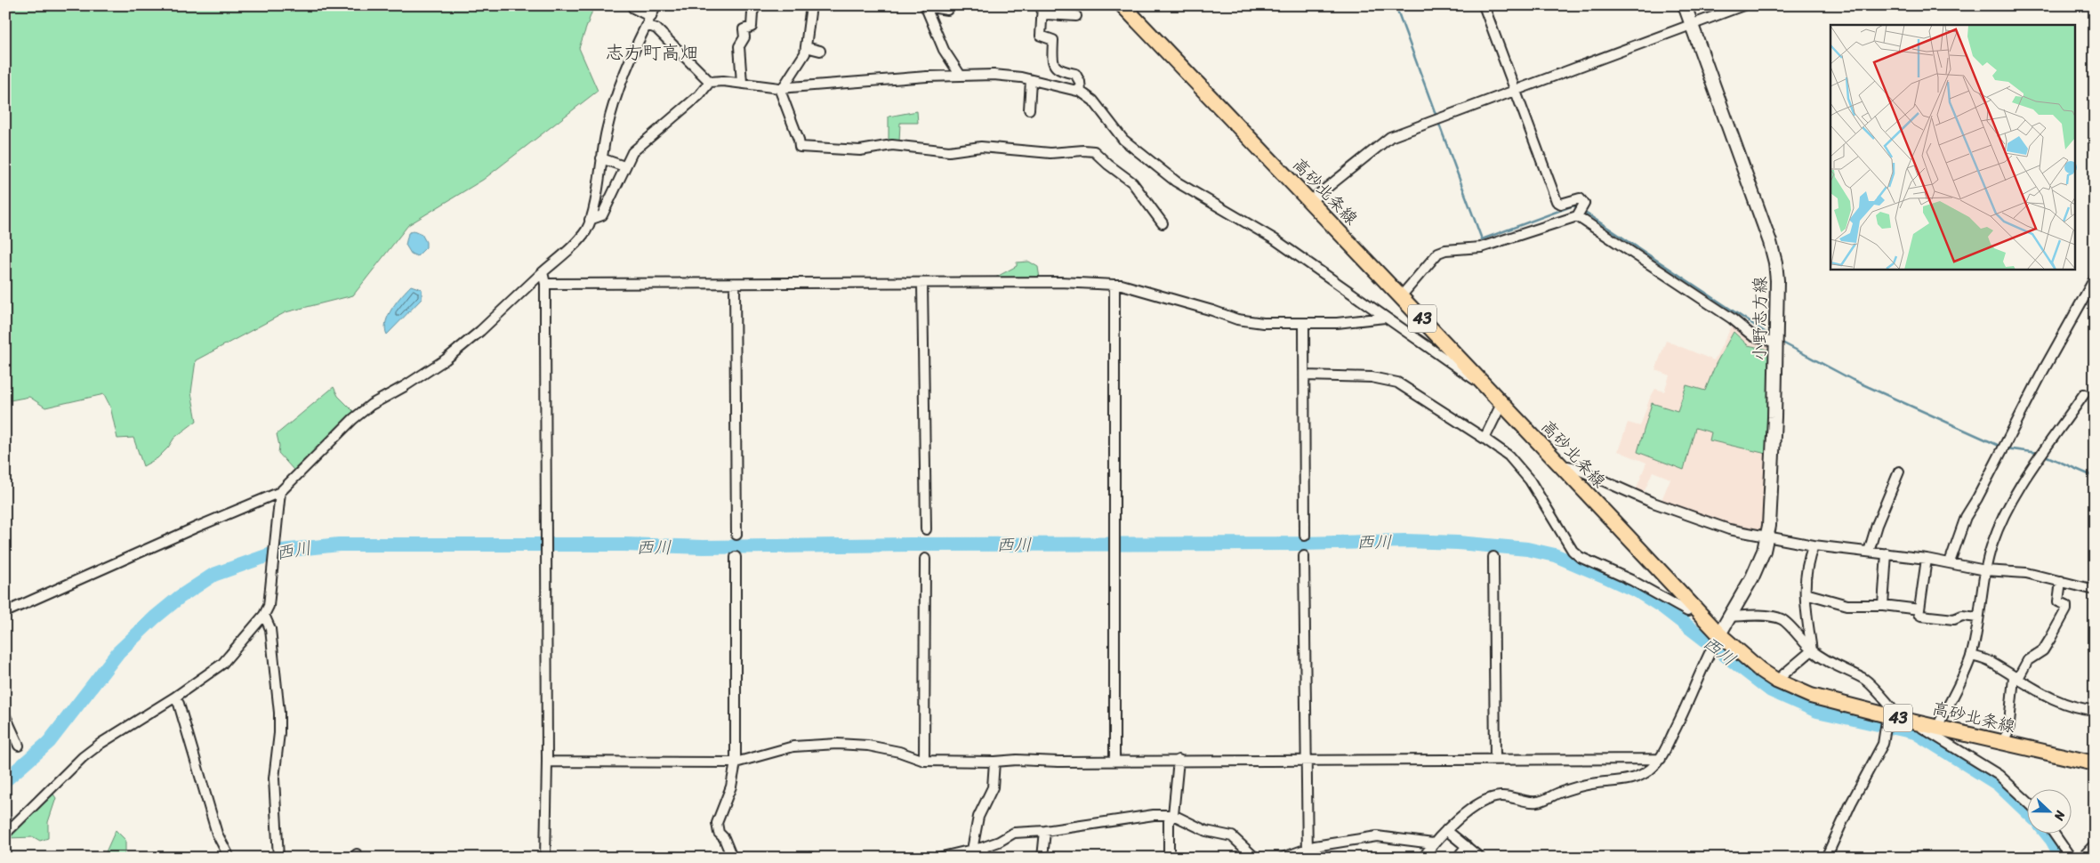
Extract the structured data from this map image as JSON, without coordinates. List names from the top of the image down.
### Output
{
  "streets": {
    "main road": ["高砂北条線", "43", "小野志方線"]
  },
  "crossings": [
    ["高砂北条線", "小野志方線"]
  ],
  "districts": ["志方町高畑"],
  "water": ["西川"],
  "north": "right"
}
